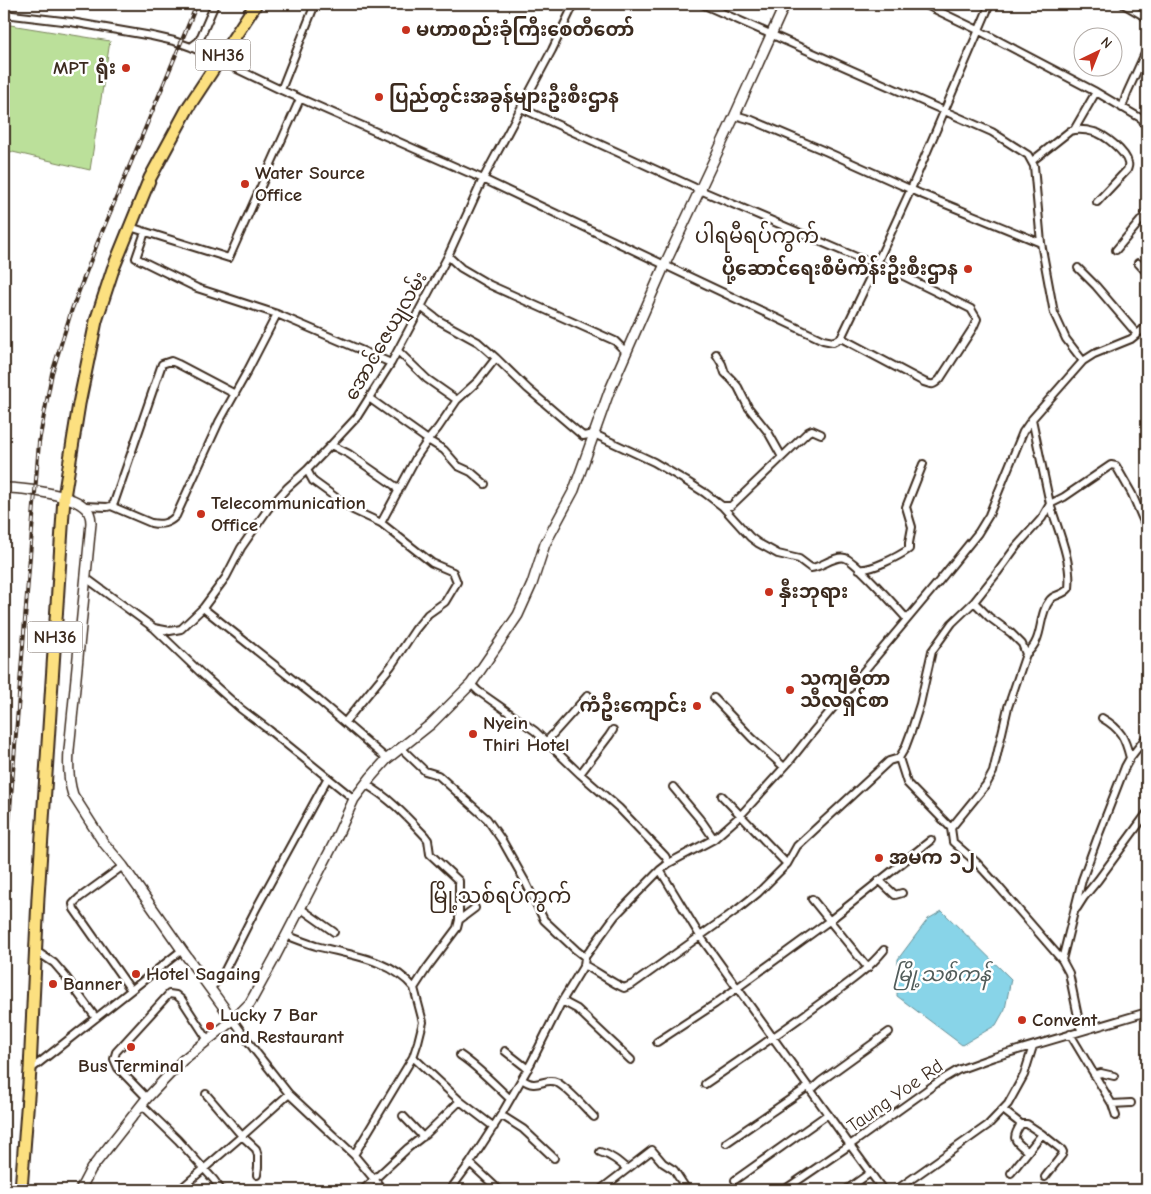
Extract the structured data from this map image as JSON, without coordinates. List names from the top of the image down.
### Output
{
  "streets": {
    "highway": ["NH36"],
    "street": ["အောင်ဇေယျလမ်း", "Taung Yoe Rd"]
  },
  "districts": ["ပါရမီရပ်ကွက်", "မြို့သစ်ရပ်ကွက်"],
  "water": ["မြို့သစ်ကန်"],
  "places": [
    "မဟာစည်းခုံကြီးစေတီတော်",
    "MPT ရုံး",
    "ပြည်တွင်းအခွန်များဦးစီးဌာန",
    "Water Source Office",
    "ပို့ဆောင်ရေးစီမံကိန်းဦးစီးဌာန",
    "Telecommunication Office",
    "နှီးဘုရား",
    "သကျဓီတာ သီလရှင်စာ",
    "ကံဦးကျောင်း",
    "Nyein Thiri Hotel",
    "အမက ၁၂",
    "Hotel Sagaing",
    "Banner",
    "Convent",
    "Lucky 7 Bar and Restaurant",
    "Bus Terminal"
  ],
  "north": "top right"
}
